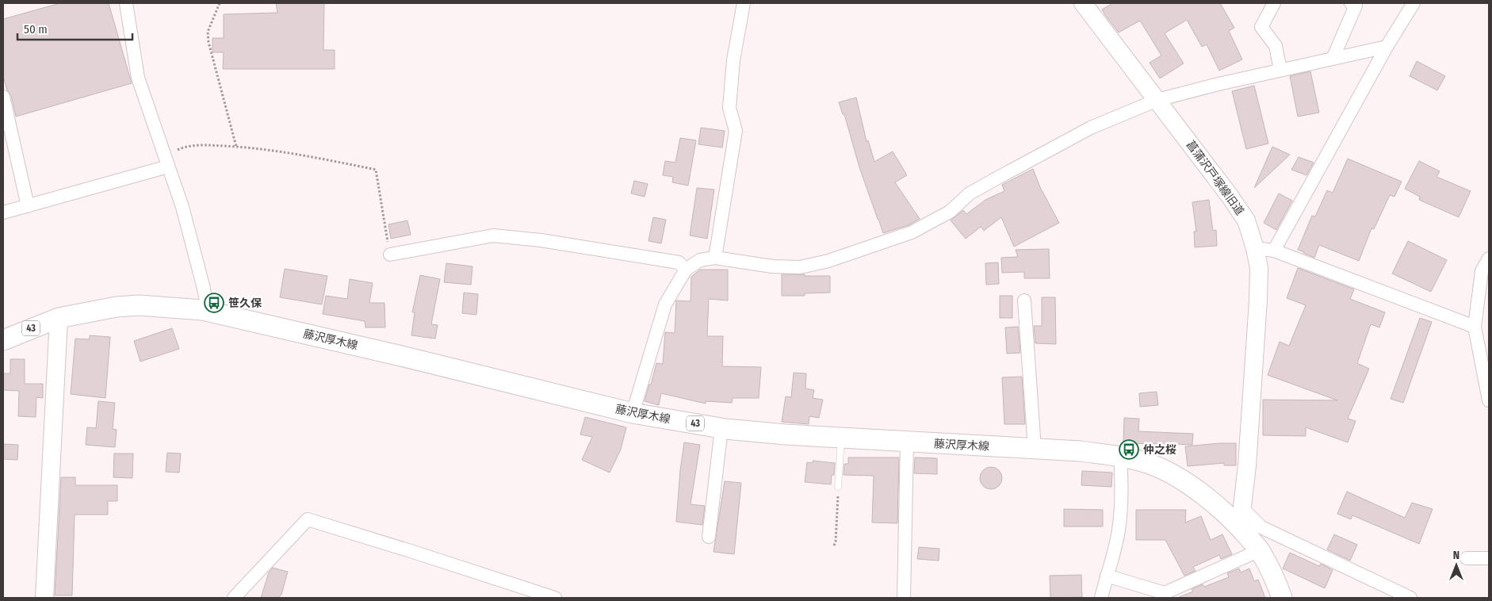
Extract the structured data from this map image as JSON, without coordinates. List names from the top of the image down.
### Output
{
  "streets": {
    "main road": ["43", "藤沢厚木線"],
    "street": ["菖蒲沢戸塚線旧道"]
  },
  "crossings": [
    ["菖蒲沢戸塚線旧道", "藤沢厚木線"]
  ],
  "places": {
    "bus stop": ["笹久保", "仲之桜"]
  },
  "scale_bar": "50 m",
  "north": "top"
}
